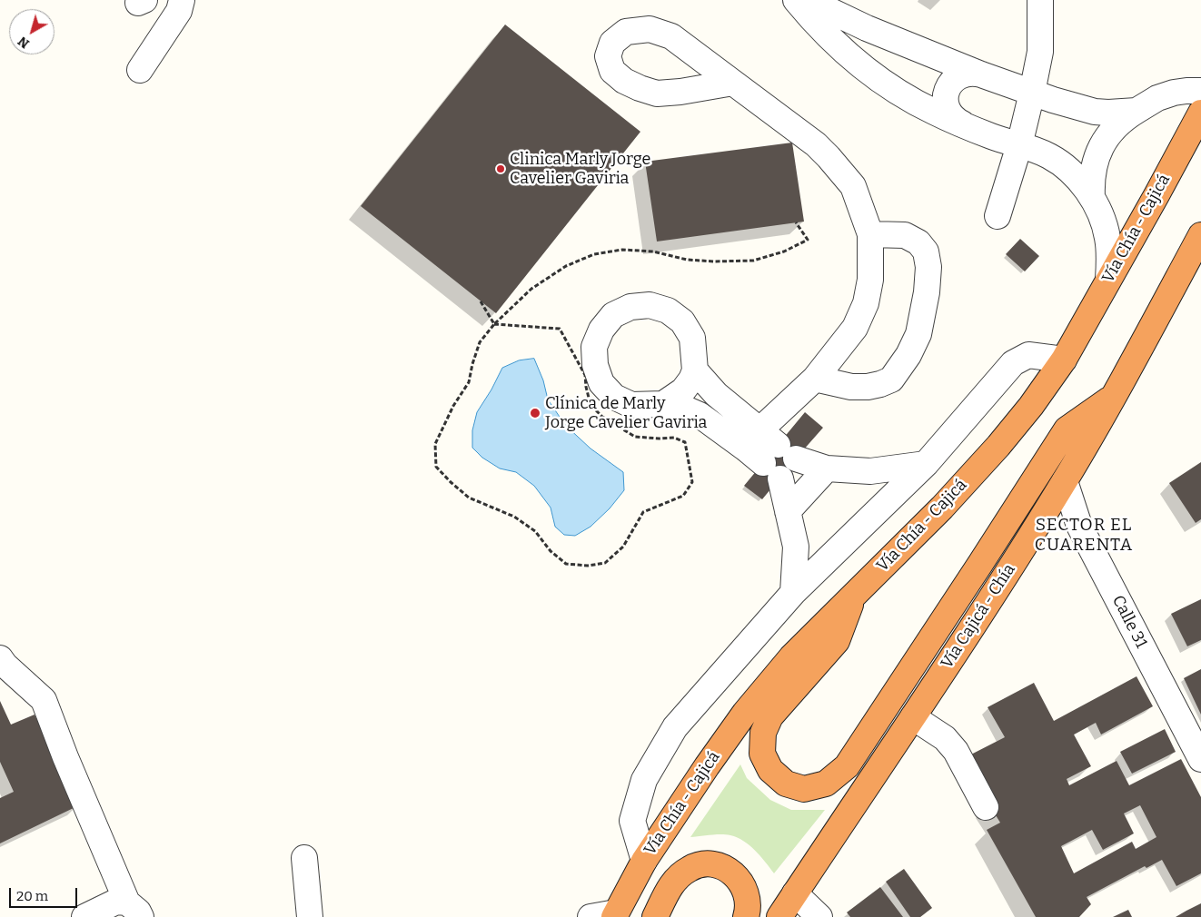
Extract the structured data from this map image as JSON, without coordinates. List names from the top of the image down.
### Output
{
  "streets": {
    "highway": ["Vía Chía - Cajicá", "Vía Cajicá - Chía"],
    "street": ["Calle 31"]
  },
  "crossings": [
    ["Vía Cajicá - Chía", "Calle 31"]
  ],
  "districts": ["SECTOR EL CUARENTA"],
  "places": ["Clinica Marly Jorge Cavelier Gaviria", "Clínica de Marly Jorge Cavelier Gaviria"],
  "scale_bar": "20 m",
  "north": "bottom left"
}
